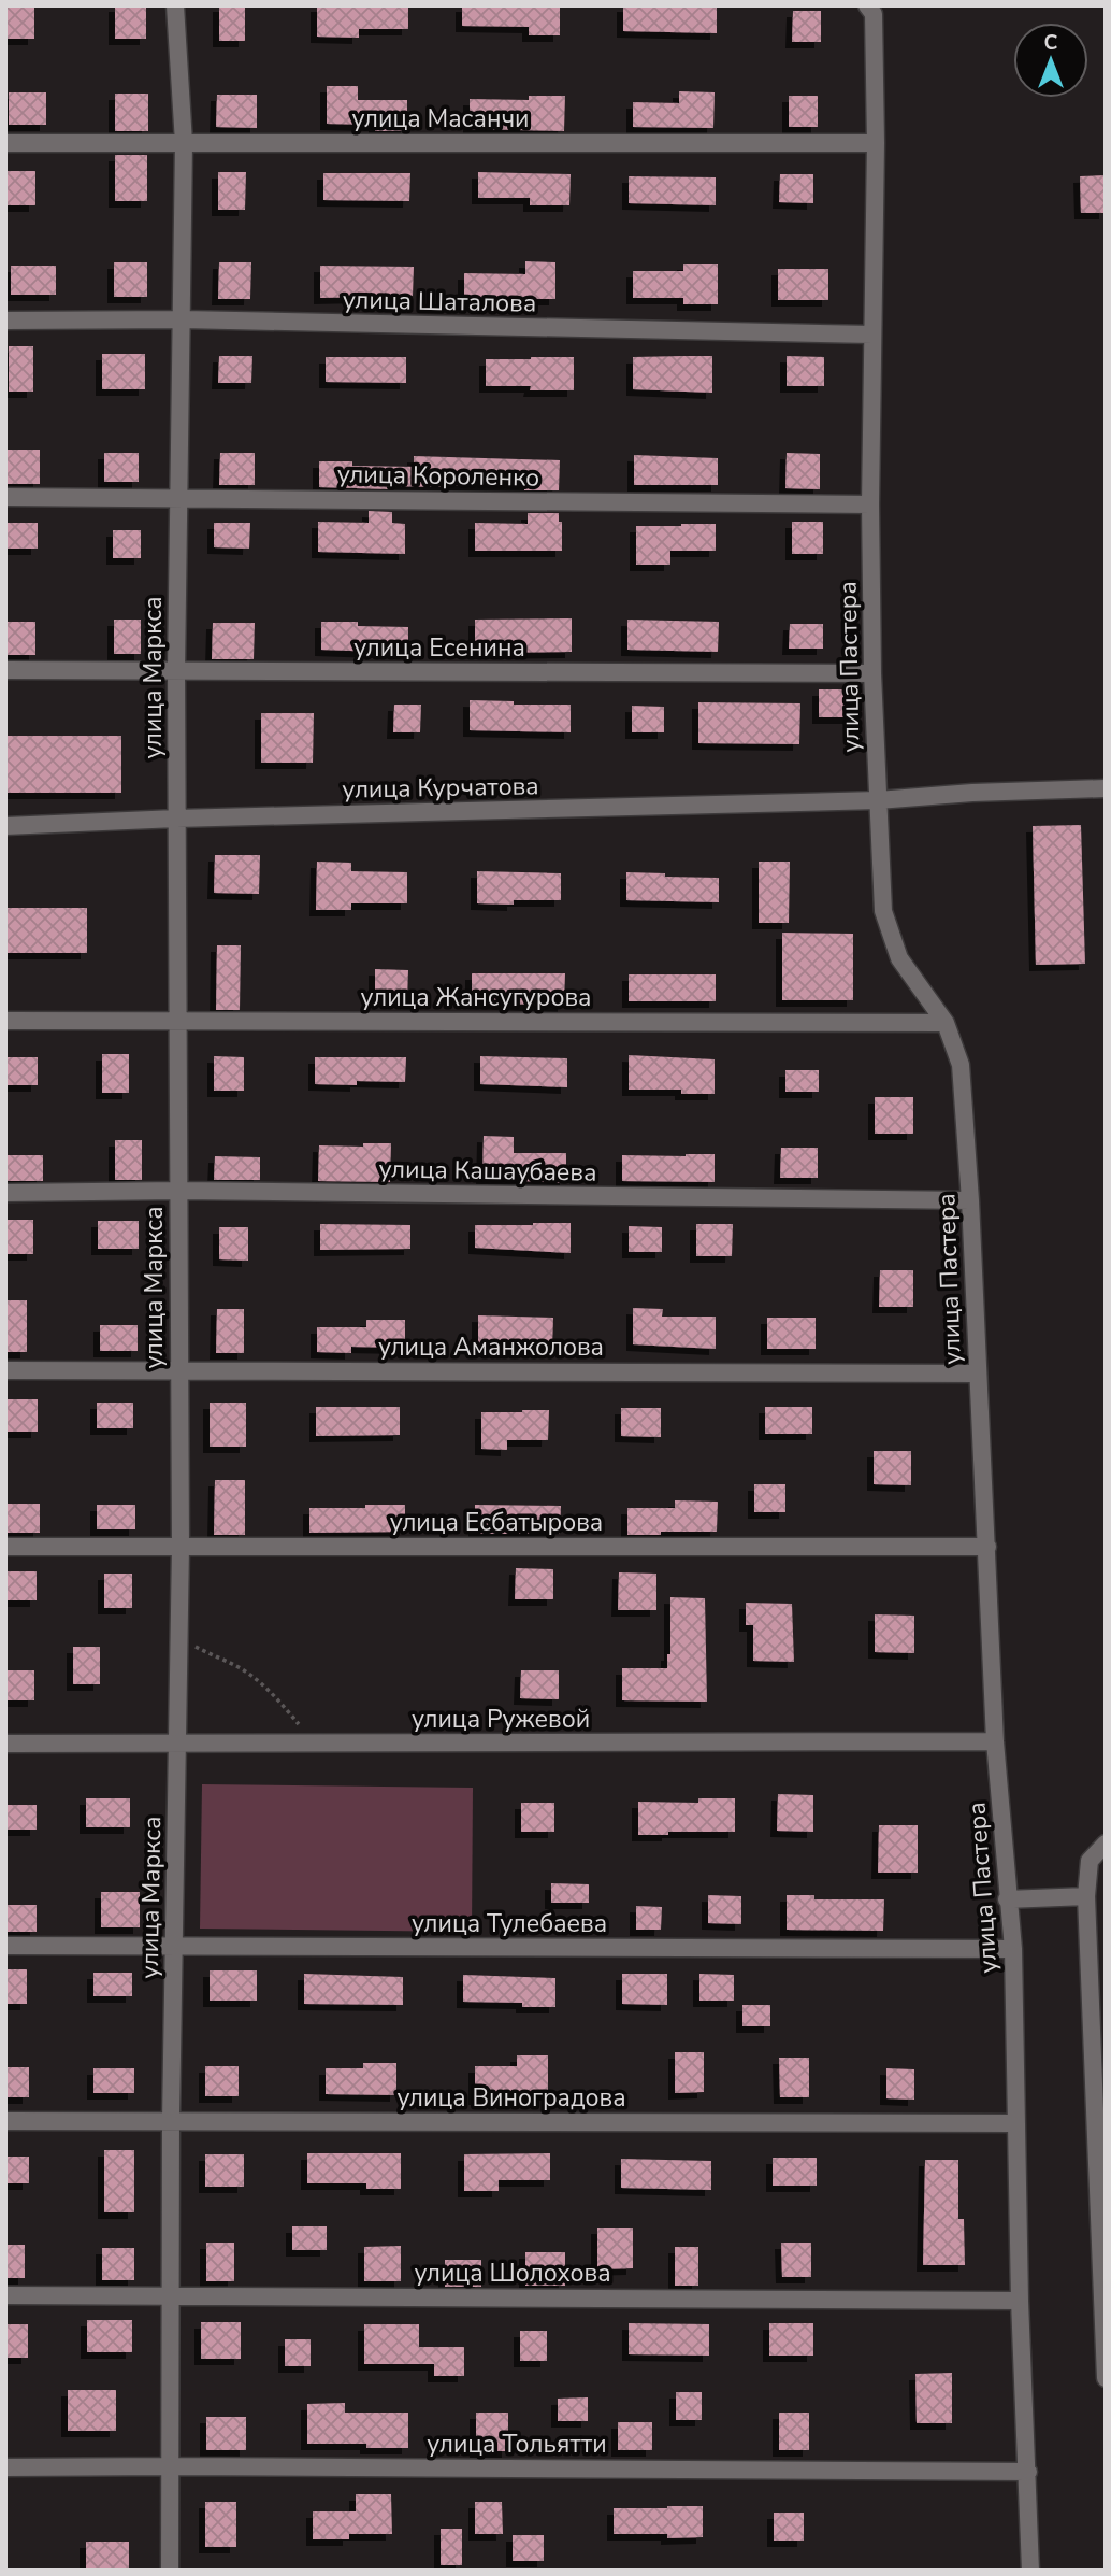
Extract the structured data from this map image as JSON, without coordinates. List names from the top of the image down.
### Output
{
  "streets": {
    "street": [
      "улица Масанчи",
      "улица Шаталова",
      "улица Короленко",
      "улица Есенина",
      "улица Пастера",
      "улица Маркса",
      "улица Курчатова",
      "улица Жансугурова",
      "улица Кашаубаева",
      "улица Аманжолова",
      "улица Есбатырова",
      "улица Ружевой",
      "улица Тулебаева",
      "улица Виноградова",
      "улица Шолохова",
      "улица Тольятти"
    ]
  },
  "crossings": [
    ["улица Масанчи", "улица Пастера"],
    ["улица Масанчи", "улица Маркса"],
    ["улица Шаталова", "улица Пастера"],
    ["улица Шаталова", "улица Маркса"],
    ["улица Короленко", "улица Пастера"],
    ["улица Короленко", "улица Маркса"],
    ["улица Есенина", "улица Пастера"],
    ["улица Есенина", "улица Маркса"],
    ["улица Пастера", "улица Курчатова"],
    ["улица Пастера", "улица Жансугурова"],
    ["улица Пастера", "улица Кашаубаева"],
    ["улица Пастера", "улица Аманжолова"],
    ["улица Пастера", "улица Есбатырова"],
    ["улица Пастера", "улица Ружевой"],
    ["улица Пастера", "улица Тулебаева"],
    ["улица Пастера", "улица Виноградова"],
    ["улица Пастера", "улица Шолохова"],
    ["улица Пастера", "улица Тольятти"],
    ["улица Маркса", "улица Курчатова"],
    ["улица Маркса", "улица Жансугурова"],
    ["улица Маркса", "улица Кашаубаева"],
    ["улица Маркса", "улица Аманжолова"],
    ["улица Маркса", "улица Есбатырова"],
    ["улица Маркса", "улица Ружевой"],
    ["улица Маркса", "улица Тулебаева"],
    ["улица Маркса", "улица Виноградова"],
    ["улица Маркса", "улица Шолохова"],
    ["улица Маркса", "улица Тольятти"]
  ],
  "north": "top"
}
